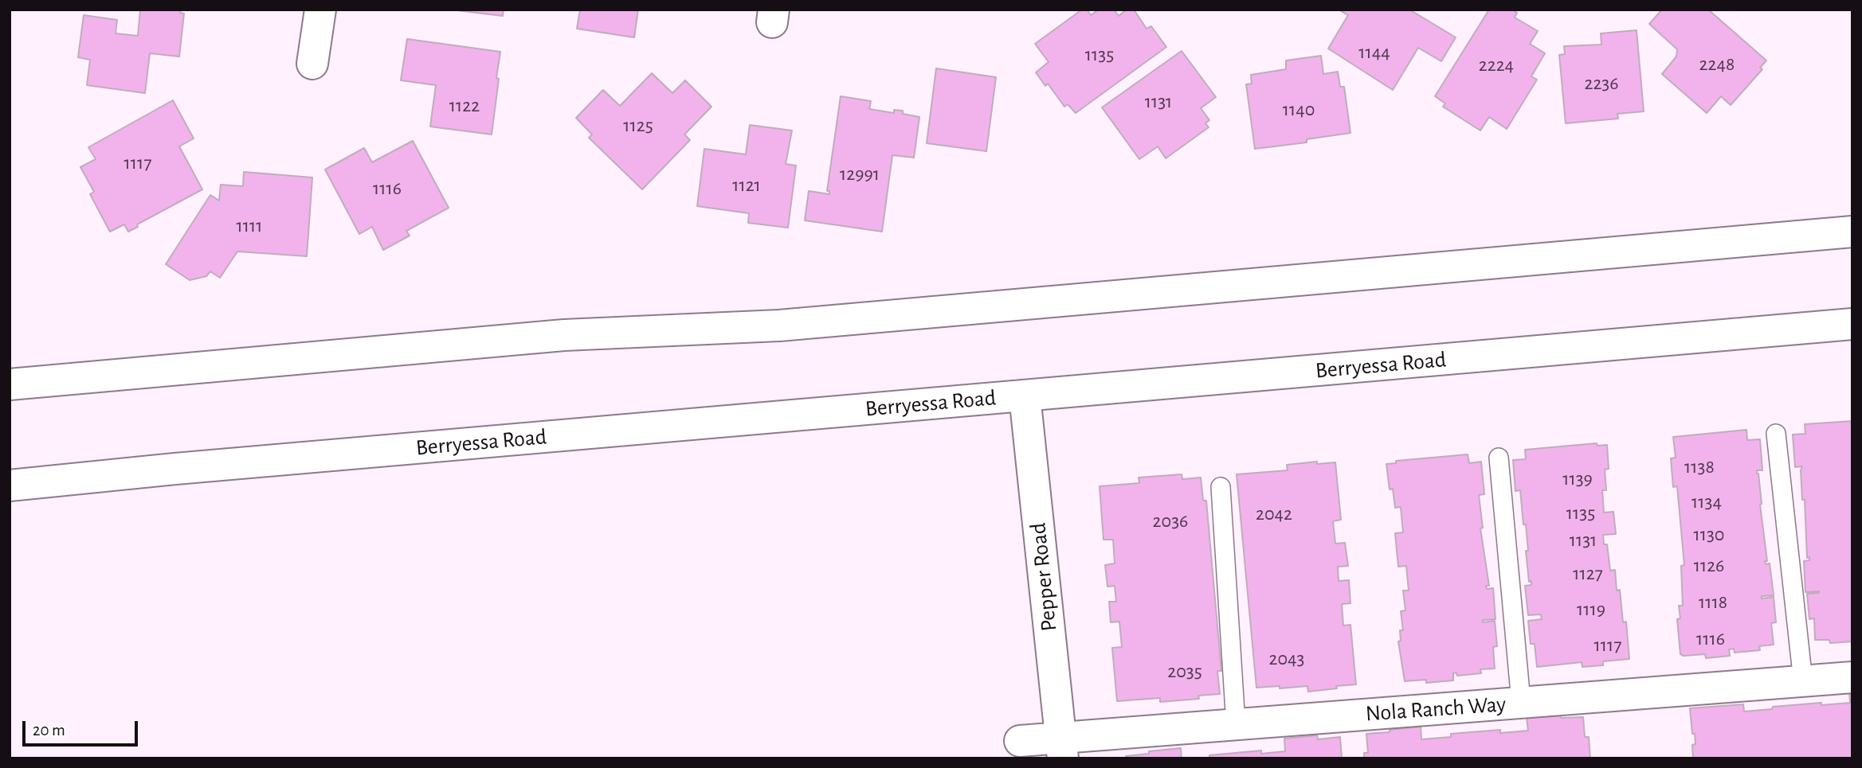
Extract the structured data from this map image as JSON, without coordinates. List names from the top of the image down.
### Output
{
  "streets": {
    "main road": ["Berryessa Road", "Pepper Road", "Nola Ranch Way"]
  },
  "crossings": [
    ["Berryessa Road", "Pepper Road"],
    ["Pepper Road", "Nola Ranch Way"]
  ],
  "house_numbers": [
    "1144",
    "1135",
    "2248",
    "2224",
    "2236",
    "1131",
    "1122",
    "1140",
    "1125",
    "1117",
    "12991",
    "1121",
    "1116",
    "1111",
    "1138",
    "1139",
    "1134",
    "1135",
    "2042",
    "2036",
    "1130",
    "1131",
    "1126",
    "1127",
    "1118",
    "1119",
    "1116",
    "1117",
    "2043",
    "2035"
  ],
  "scale_bar": "20 m"
}
